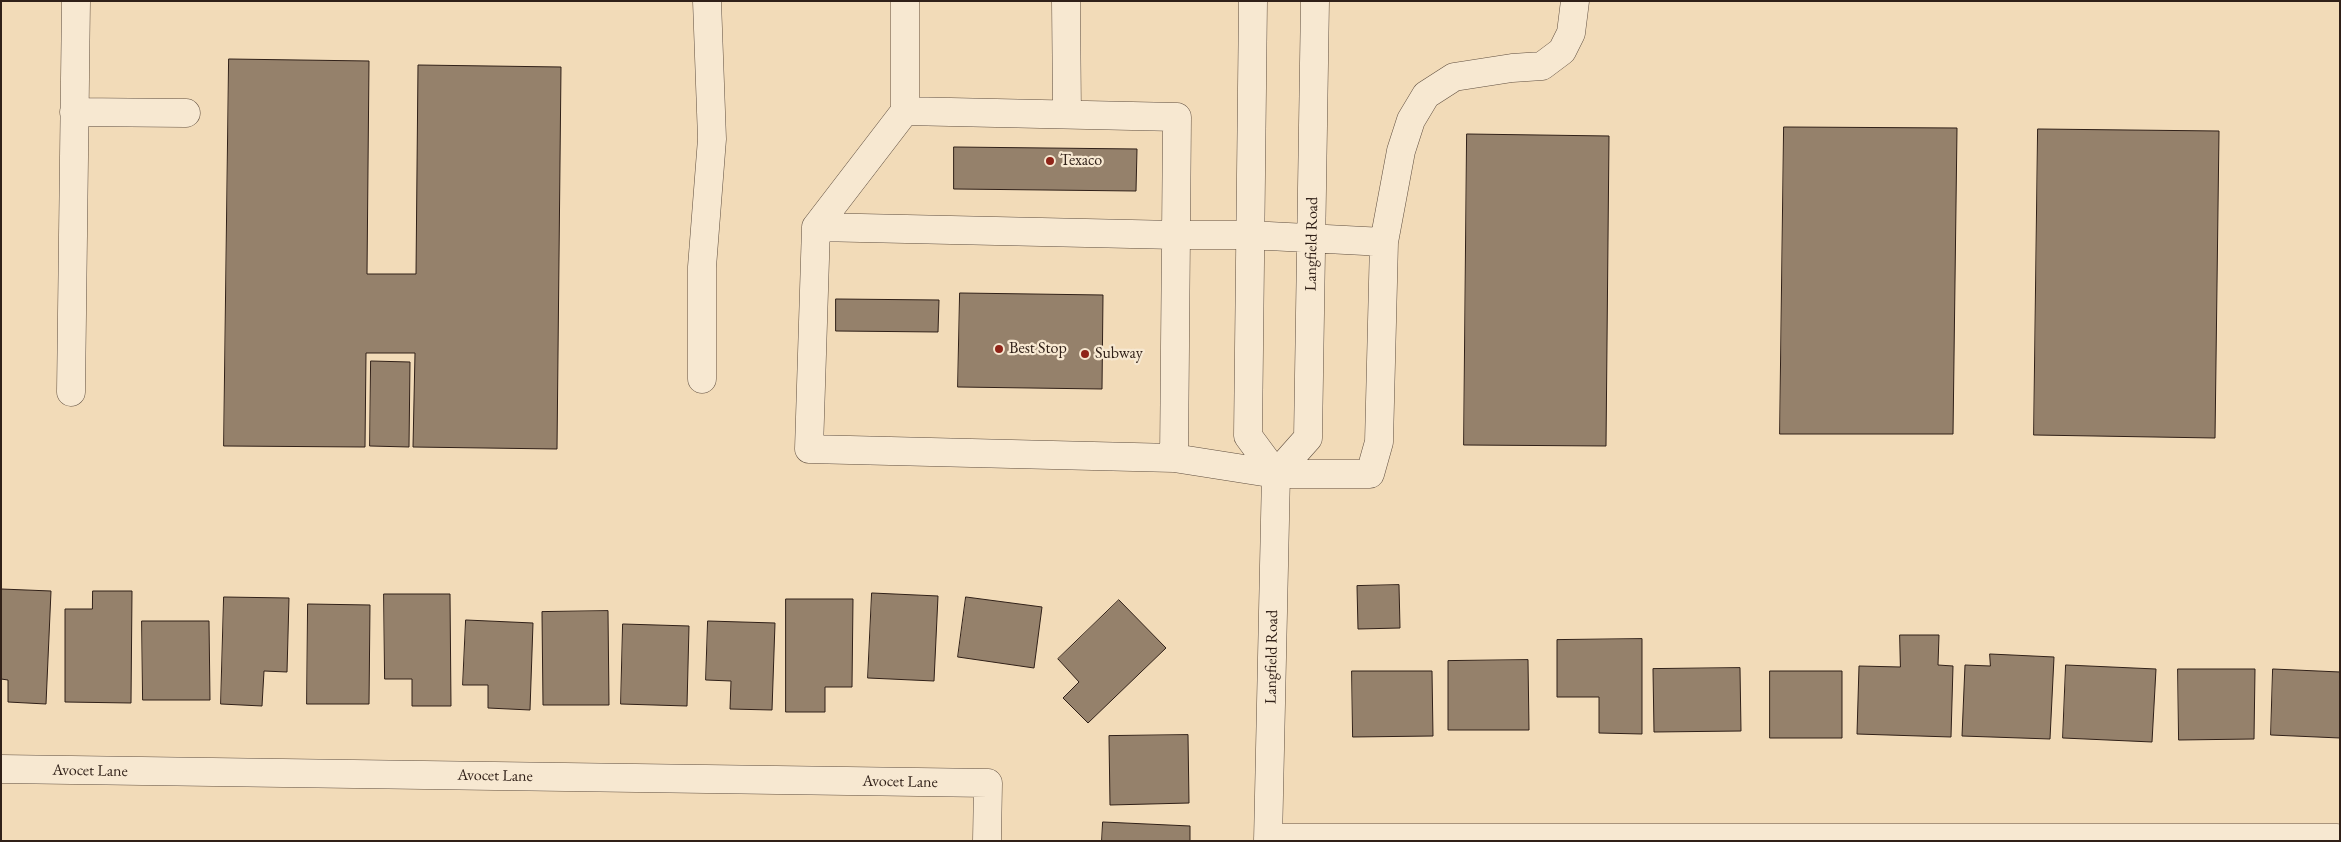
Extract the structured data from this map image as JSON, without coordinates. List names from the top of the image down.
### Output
{
  "streets": {
    "street": ["Langfield Road", "Avocet Lane"]
  },
  "places": ["Texaco", "Best Stop", "Subway"]
}
